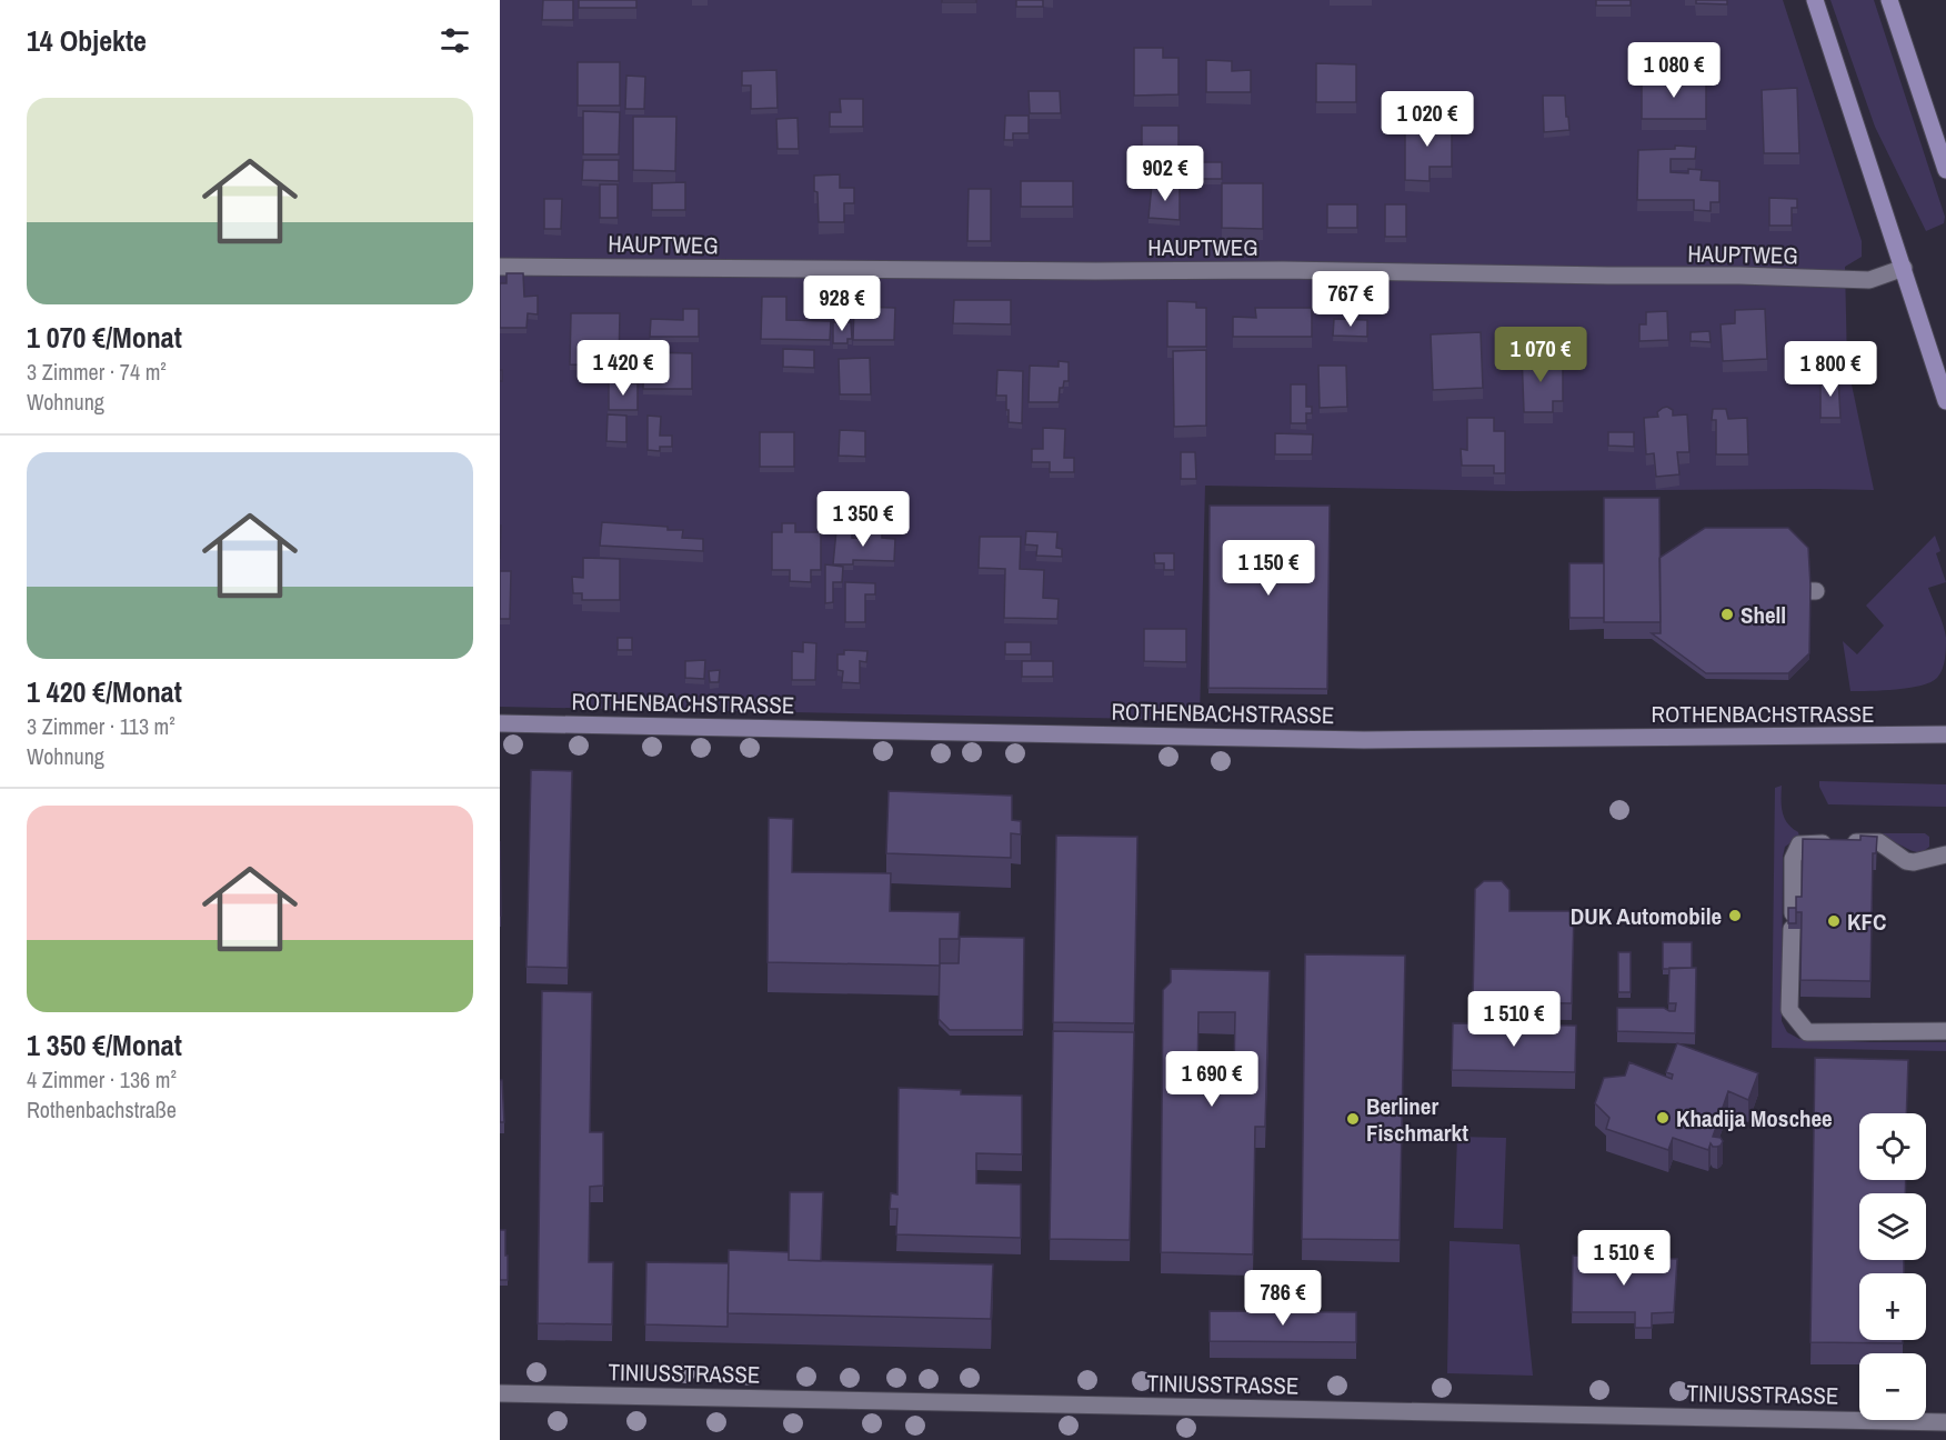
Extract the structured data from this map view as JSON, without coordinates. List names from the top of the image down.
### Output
{
  "streets": {
    "main road": ["ROTHENBACHSTRASSE"],
    "street": ["HAUPTWEG", "TINIUSSTRASSE"]
  },
  "places": [
    "Shell",
    "DUK Automobile",
    "KFC",
    "Khadija Moschee",
    "Berliner Fischmarkt"
  ],
  "page": {
    "heading": "14 Objekte",
    "price": [
      "1 080 €",
      "1 020 €",
      "902 €",
      "767 €",
      "928 €",
      "1 070 €",
      "1 420 €",
      "1 800 €",
      "1 350 €",
      "1 150 €",
      "1 510 €",
      "1 690 €",
      "1 510 €",
      "786 €"
    ],
    "list": [
      {
        "name": "1 070 €/Monat",
        "note": "3 Zimmer · 74 m² · Wohnung"
      },
      {
        "name": "1 420 €/Monat",
        "note": "3 Zimmer · 113 m² · Wohnung"
      },
      {
        "name": "1 350 €/Monat",
        "note": "4 Zimmer · 136 m² · Rothenbachstraße"
      }
    ],
    "map_buttons": ["+", "−"]
  }
}
